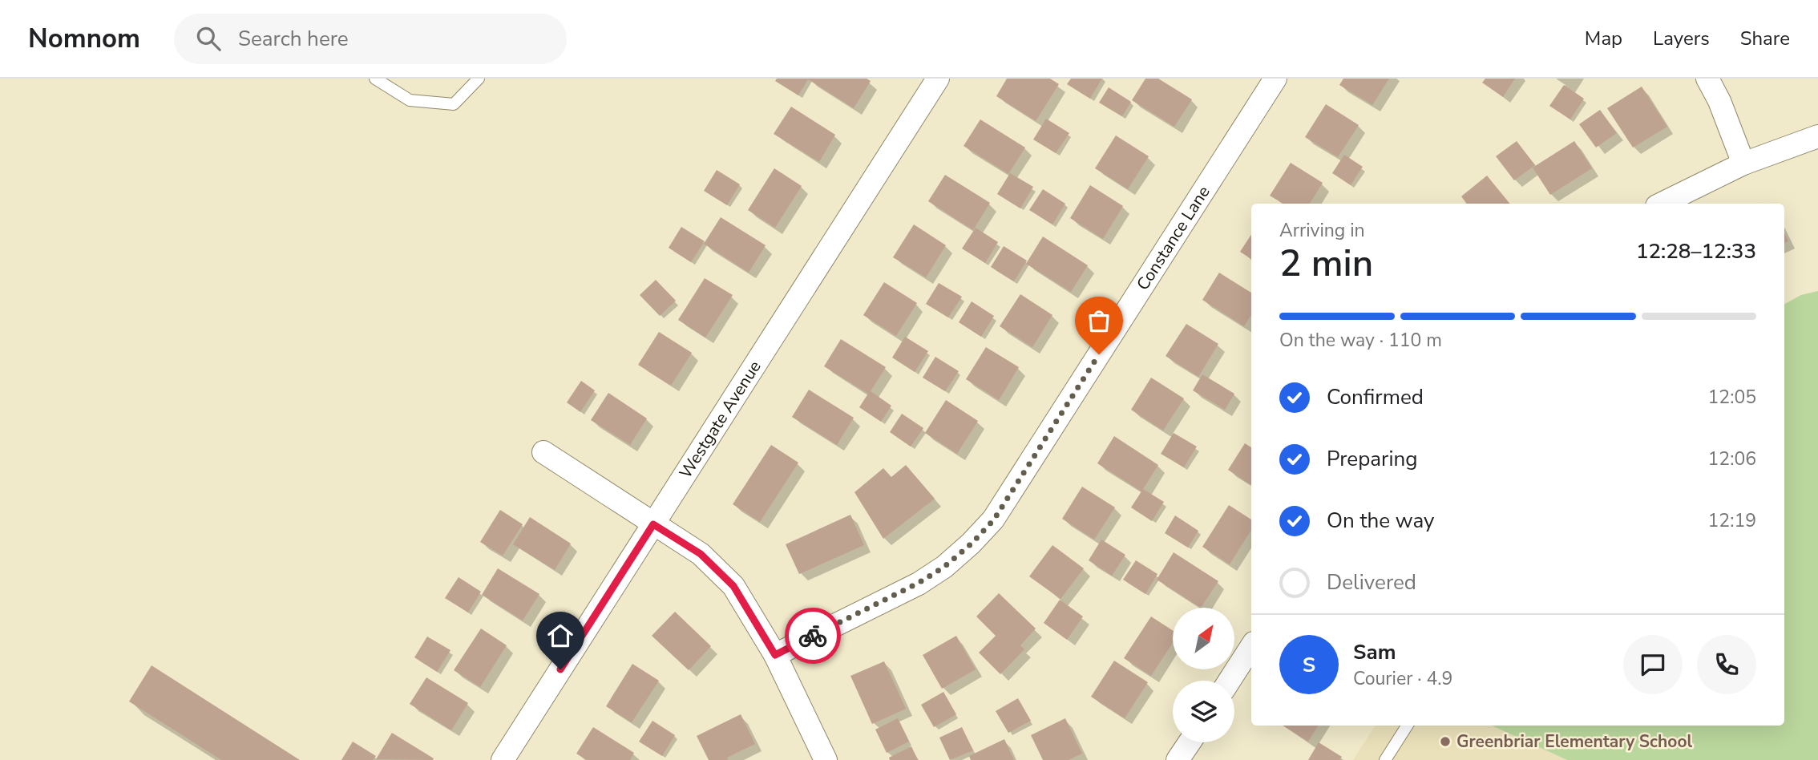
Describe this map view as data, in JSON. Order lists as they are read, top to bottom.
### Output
{
  "streets": {
    "street": ["Constance Lane", "Westgate Avenue"]
  },
  "places": ["Greenbriar Elementary School"],
  "north": "top right",
  "page": {
    "header": "Nomnom",
    "search": "Search here",
    "nav": ["Map", "Layers", "Share"],
    "heading": ["2 min", "Arriving in", "12:28–12:33"],
    "panel": ["Sam", "Courier · 4.9"],
    "bar": "On the way · 110 m",
    "list": [
      ["Confirmed", "12:05"],
      ["Preparing", "12:06"],
      ["On the way", "12:19"],
      "Delivered"
    ],
    "round": "S"
  }
}
